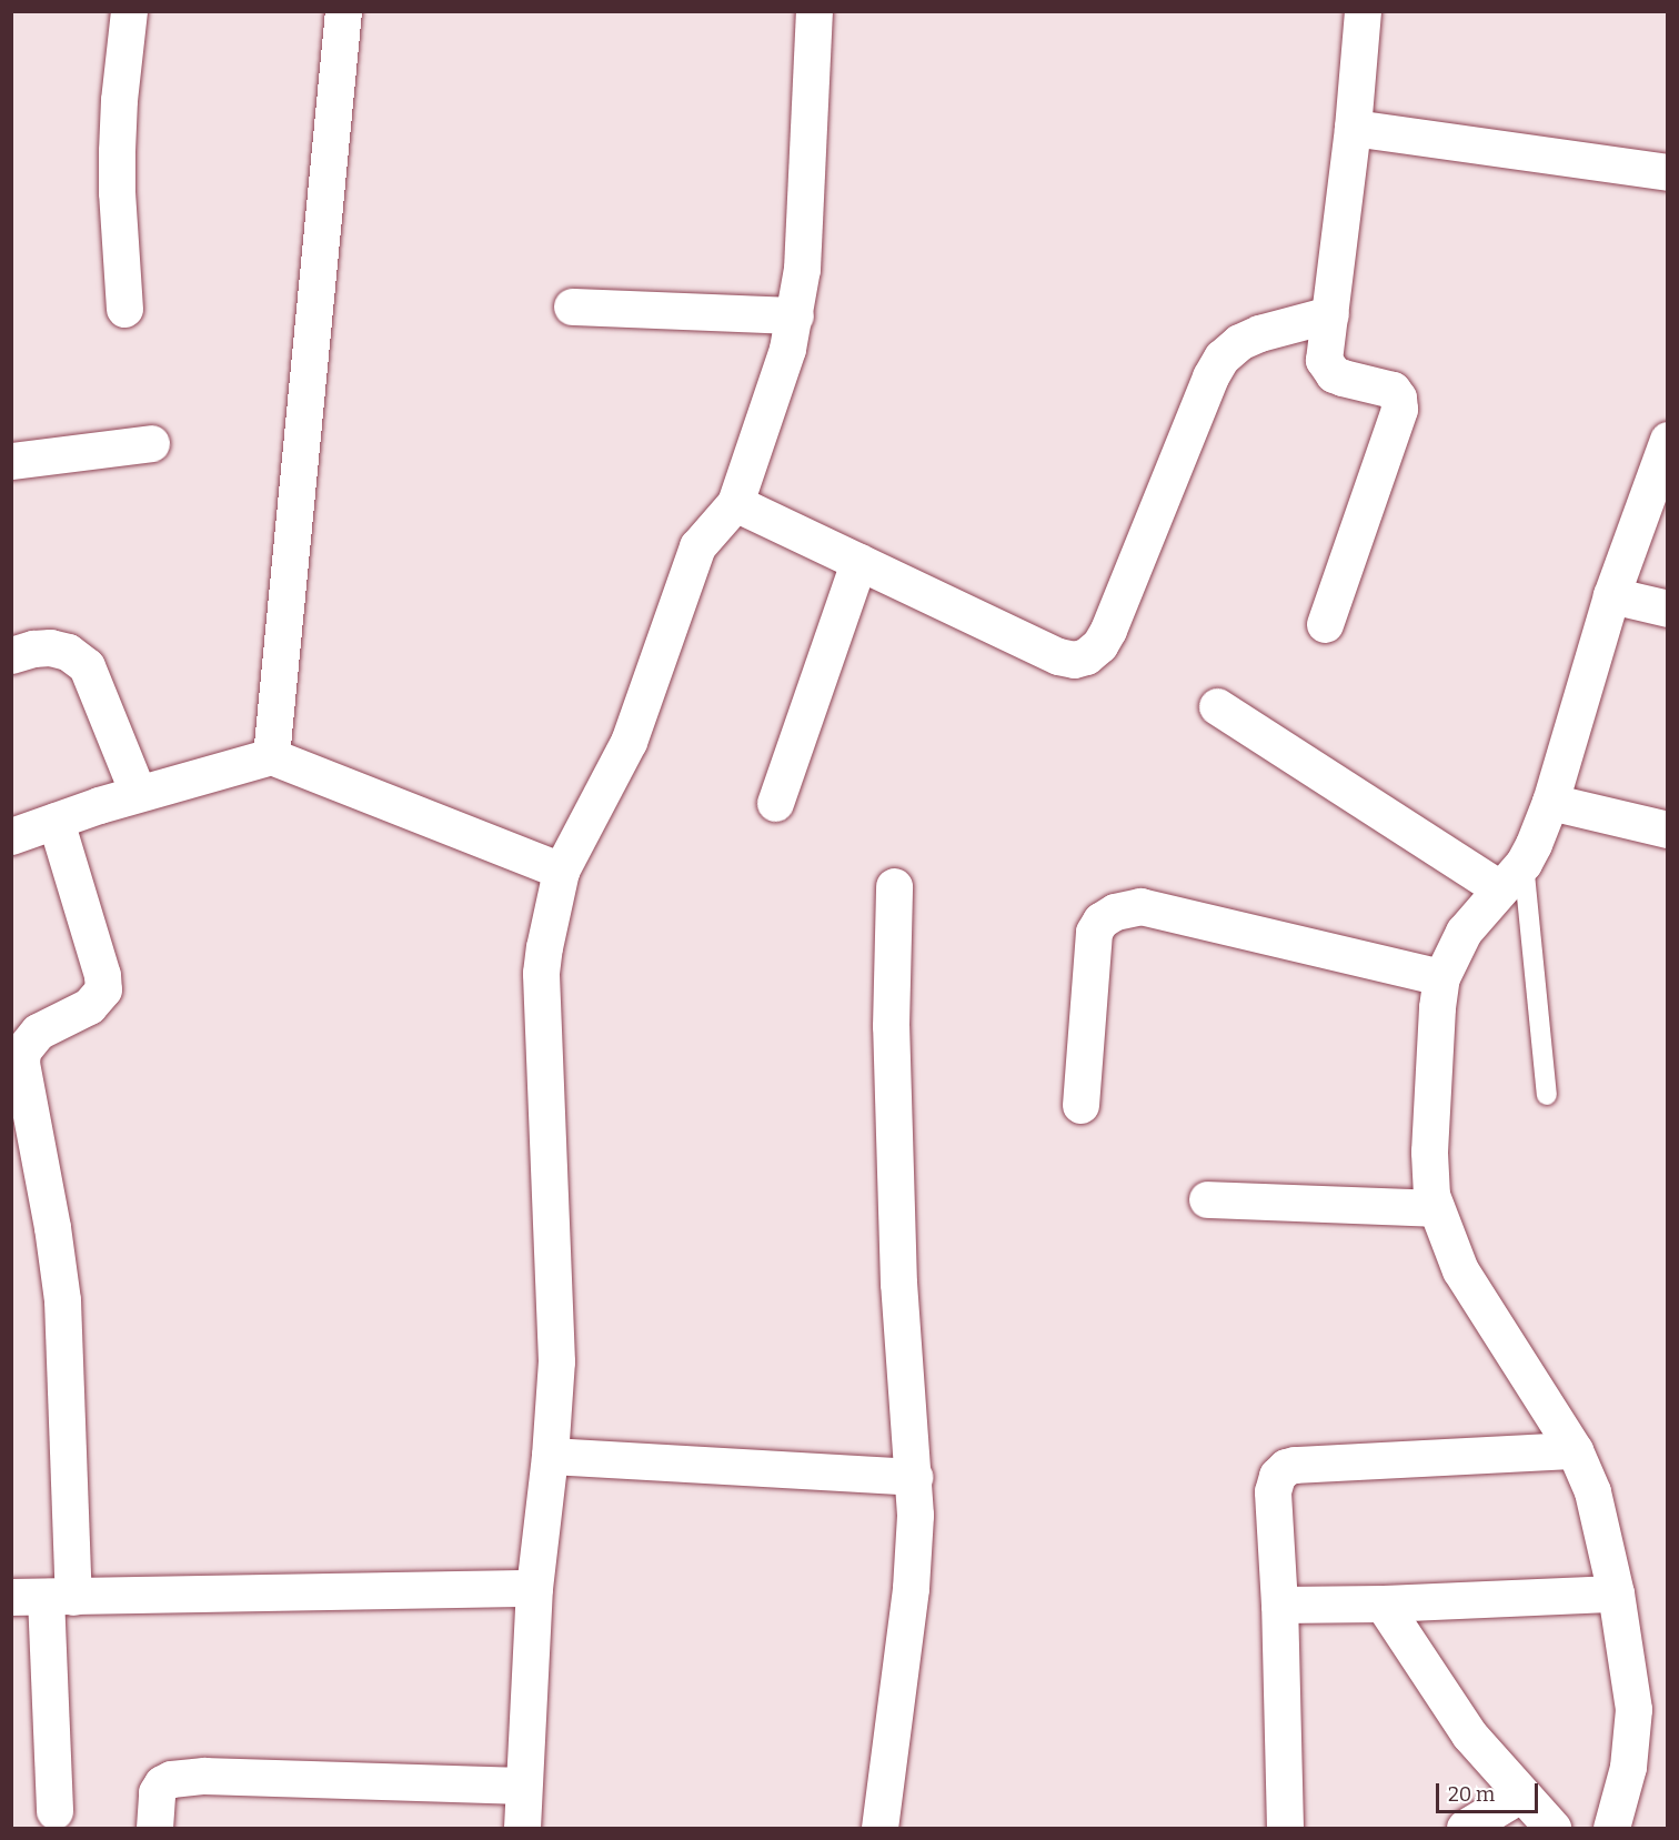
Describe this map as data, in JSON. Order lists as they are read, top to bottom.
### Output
{
  "scale_bar": "20 m"
}
